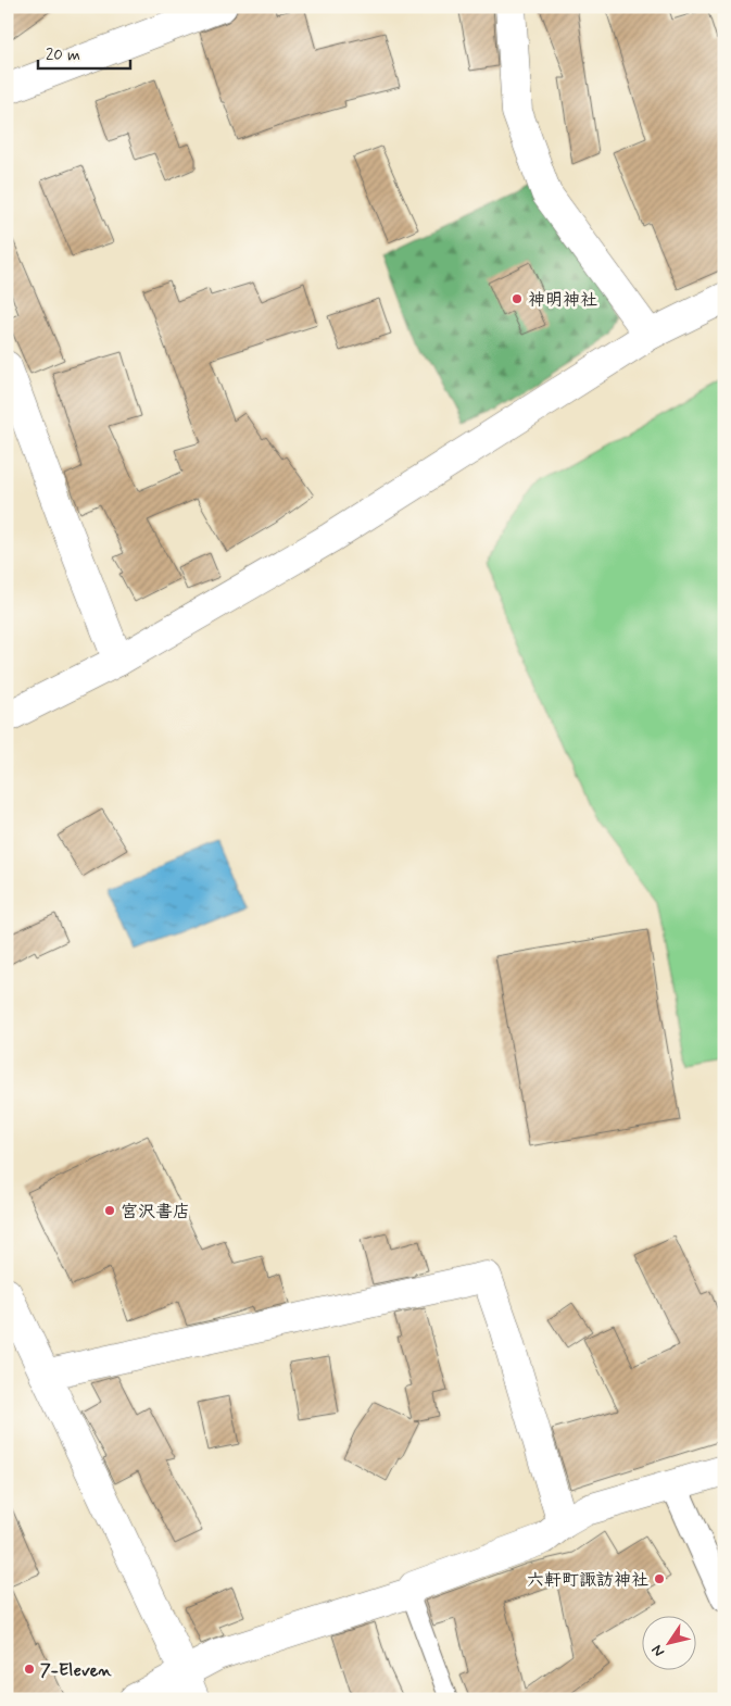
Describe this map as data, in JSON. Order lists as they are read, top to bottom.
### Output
{
  "places": [
    "神明神社",
    "宮沢書店",
    "六軒町諏訪神社",
    "7-Eleven"
  ],
  "scale_bar": "20 m",
  "north": "bottom left"
}
